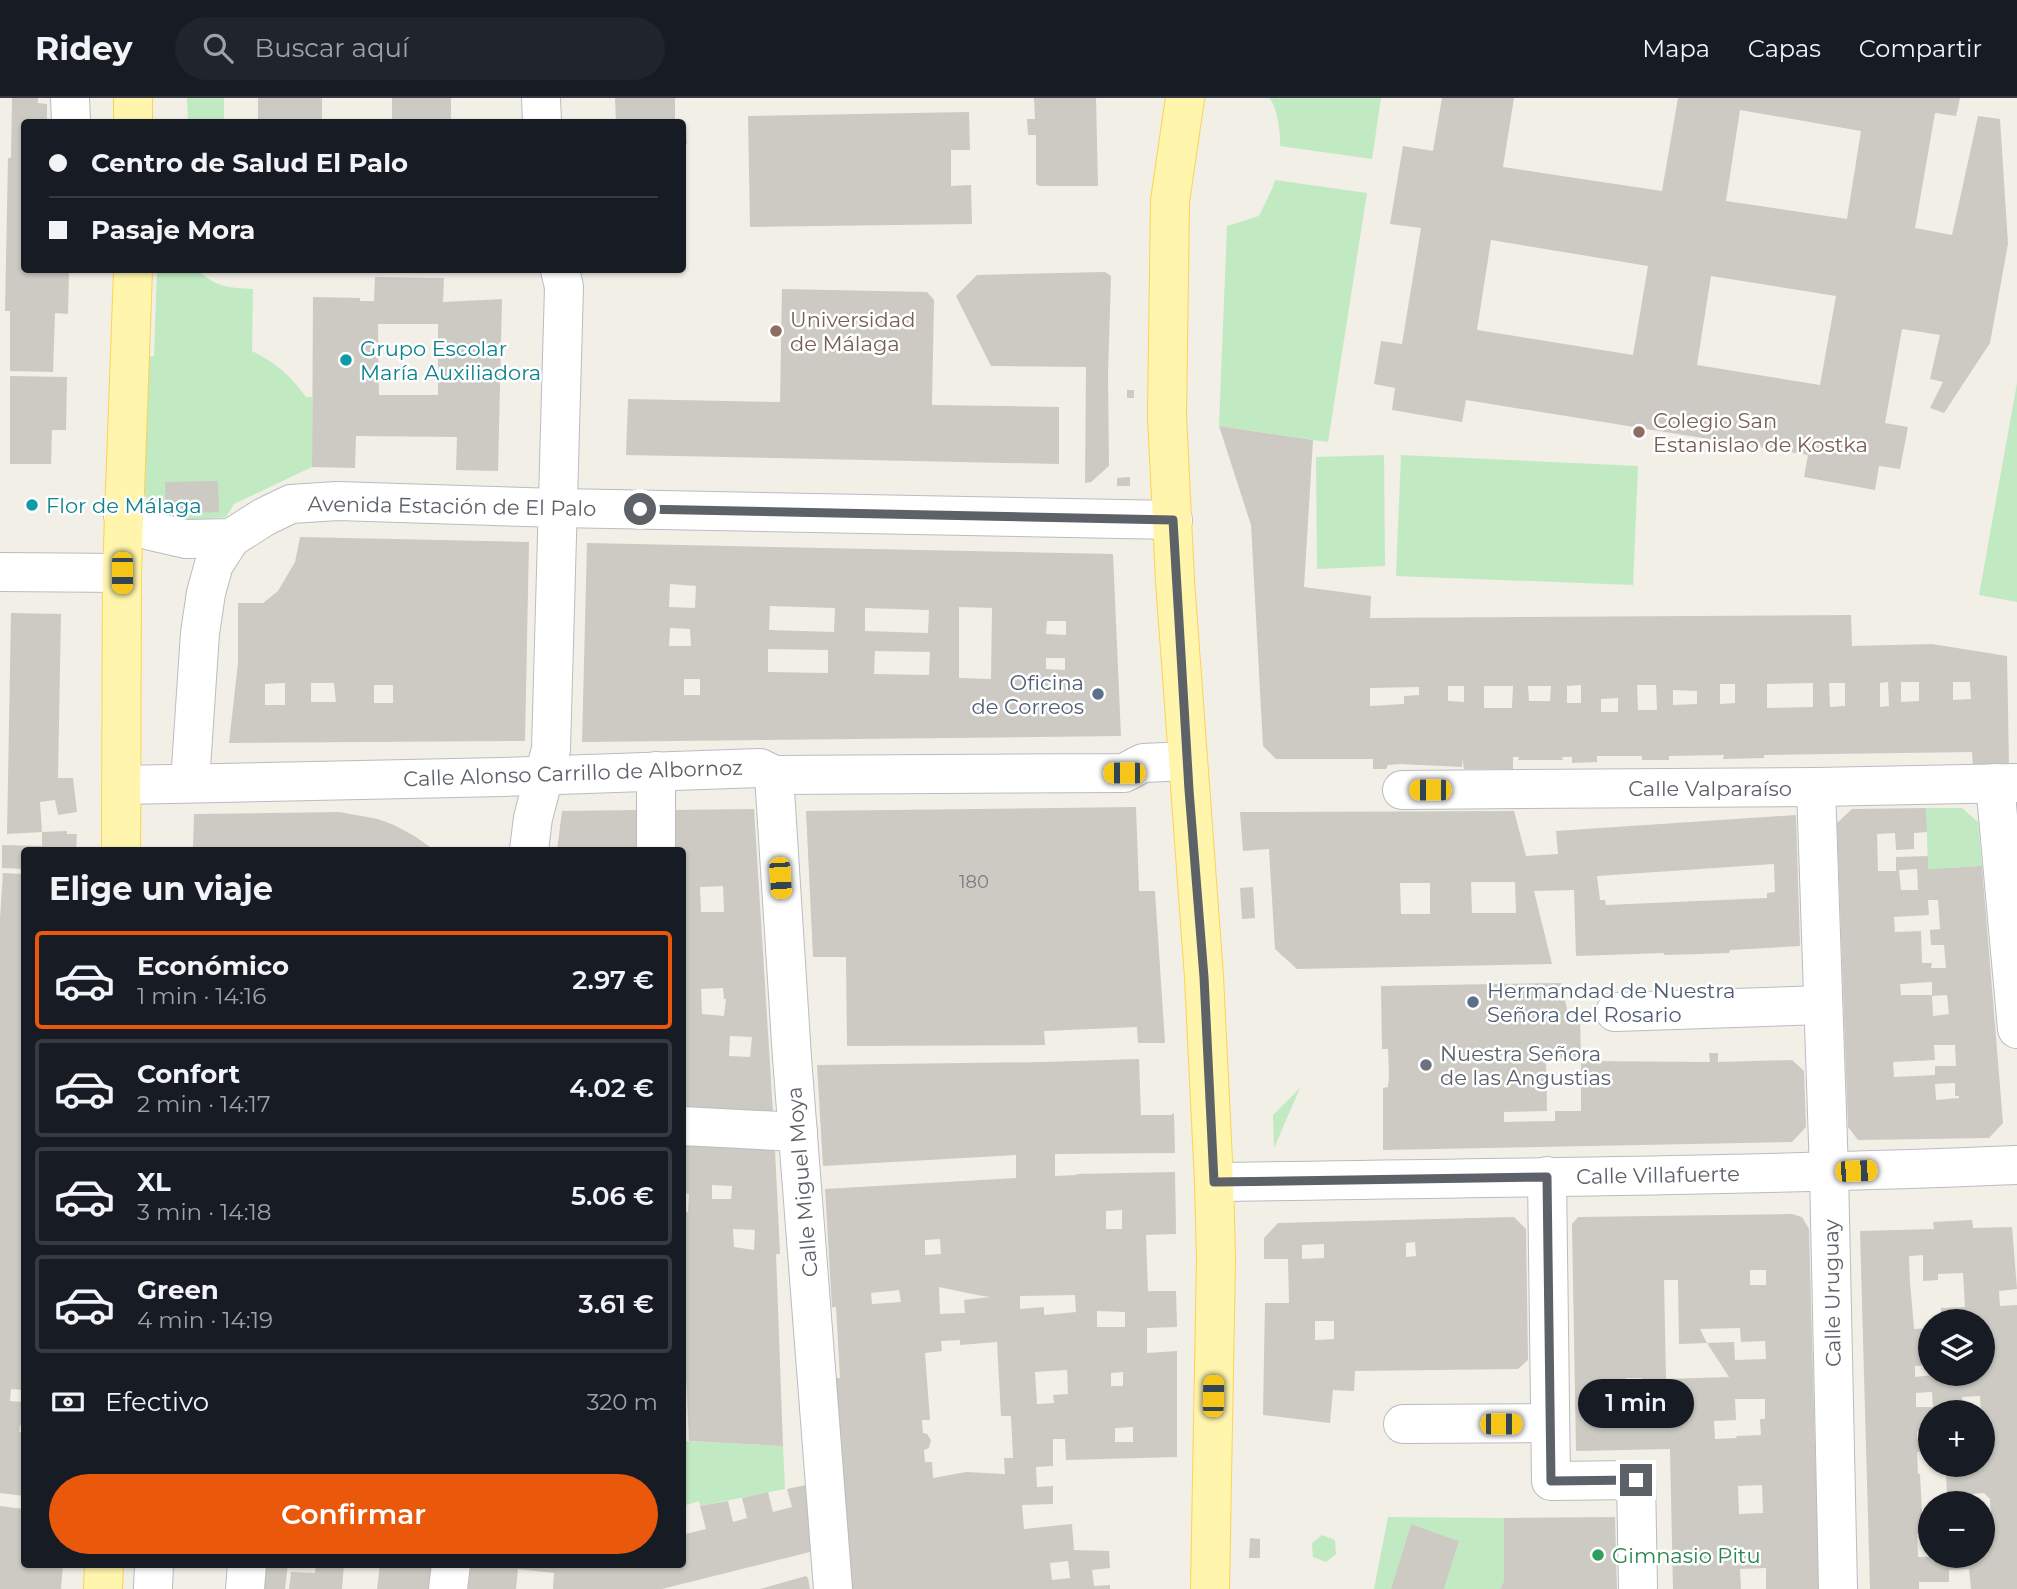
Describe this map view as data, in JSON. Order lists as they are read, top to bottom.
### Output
{
  "streets": {
    "street": [
      "Avenida Estación de El Palo",
      "Calle Alonso Carrillo de Albornoz",
      "Calle Valparaíso",
      "Calle Villafuerte",
      "Calle Miguel Moya",
      "Calle Uruguay"
    ]
  },
  "crossings": [
    ["Calle Alonso Carrillo de Albornoz", "Calle Miguel Moya"],
    ["Calle Valparaíso", "Calle Uruguay"],
    ["Calle Villafuerte", "Calle Uruguay"]
  ],
  "places": [
    "Universidad de Málaga",
    "Grupo Escolar María Auxiliadora",
    "Colegio San Estanislao de Kostka",
    "Flor de Málaga",
    "Oficina de Correos",
    "Hermandad de Nuestra Señora del Rosario",
    "Nuestra Señora de las Angustias",
    "Gimnasio Pitu"
  ],
  "house_numbers": ["180"],
  "page": {
    "header": "Ridey",
    "search": "Buscar aquí",
    "nav": ["Mapa", "Capas", "Compartir"],
    "banner": ["Centro de Salud El Palo", "Pasaje Mora"],
    "heading": "Elige un viaje",
    "list": [
      {
        "name": "Económico",
        "note": "1 min · 14:16",
        "value": "2.97 €"
      },
      {
        "name": "Confort",
        "note": "2 min · 14:17",
        "value": "4.02 €"
      },
      {
        "name": "XL",
        "note": "3 min · 14:18",
        "value": "5.06 €"
      },
      {
        "name": "Green",
        "note": "4 min · 14:19",
        "value": "3.61 €"
      }
    ],
    "map_buttons": ["+", "−"],
    "pay": ["Efectivo", "320 m"],
    "bubble": "1 min",
    "buttons": "Confirmar"
  }
}
